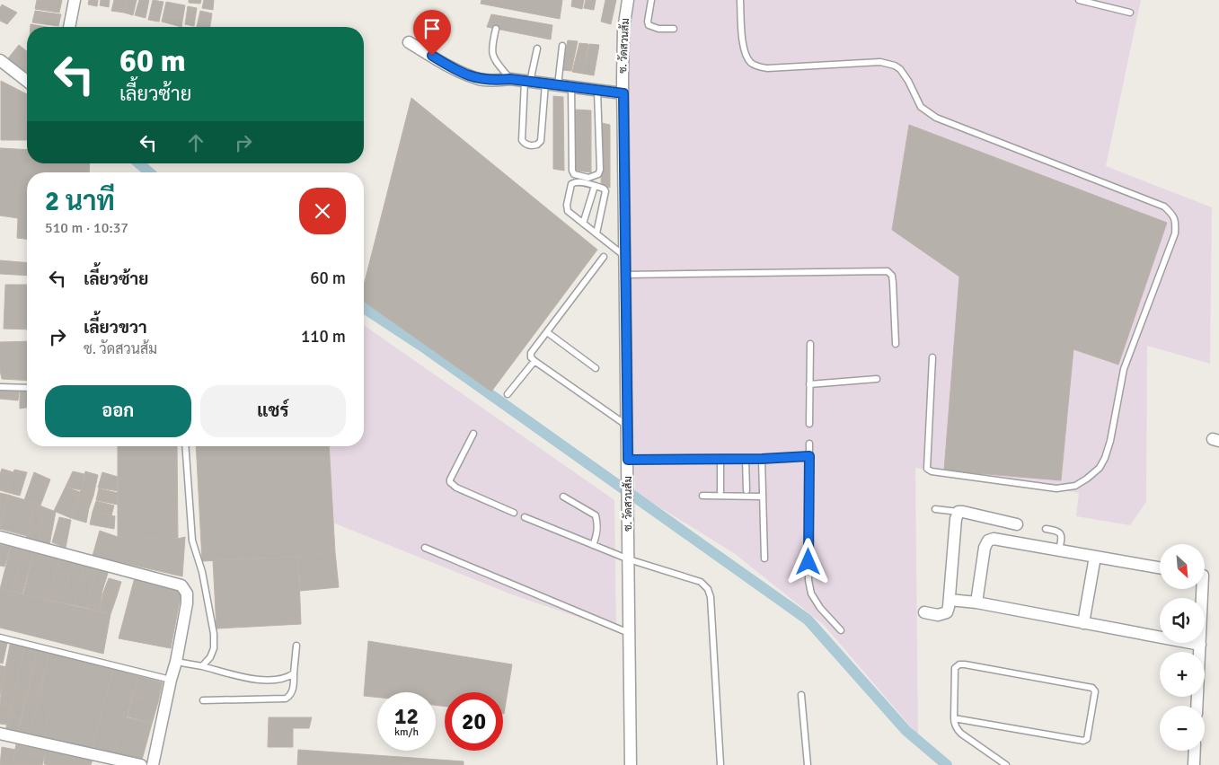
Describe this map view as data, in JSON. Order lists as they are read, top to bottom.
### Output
{
  "streets": {
    "street": ["ซ. วัดสวนส้ม"]
  },
  "north": "bottom right",
  "page": {
    "turn": ["60 m", "เลี้ยวซ้าย"],
    "heading": ["2 นาที", "510 m · 10:37"],
    "list": [
      {
        "name": "เลี้ยวซ้าย",
        "value": "60 m"
      },
      {
        "name": "เลี้ยวขวา",
        "note": "ซ. วัดสวนส้ม",
        "value": "110 m"
      }
    ],
    "buttons": ["ออก", "แชร์"],
    "map_buttons": ["+", "−"],
    "speed": "12 km/h",
    "limit": "20"
  }
}
